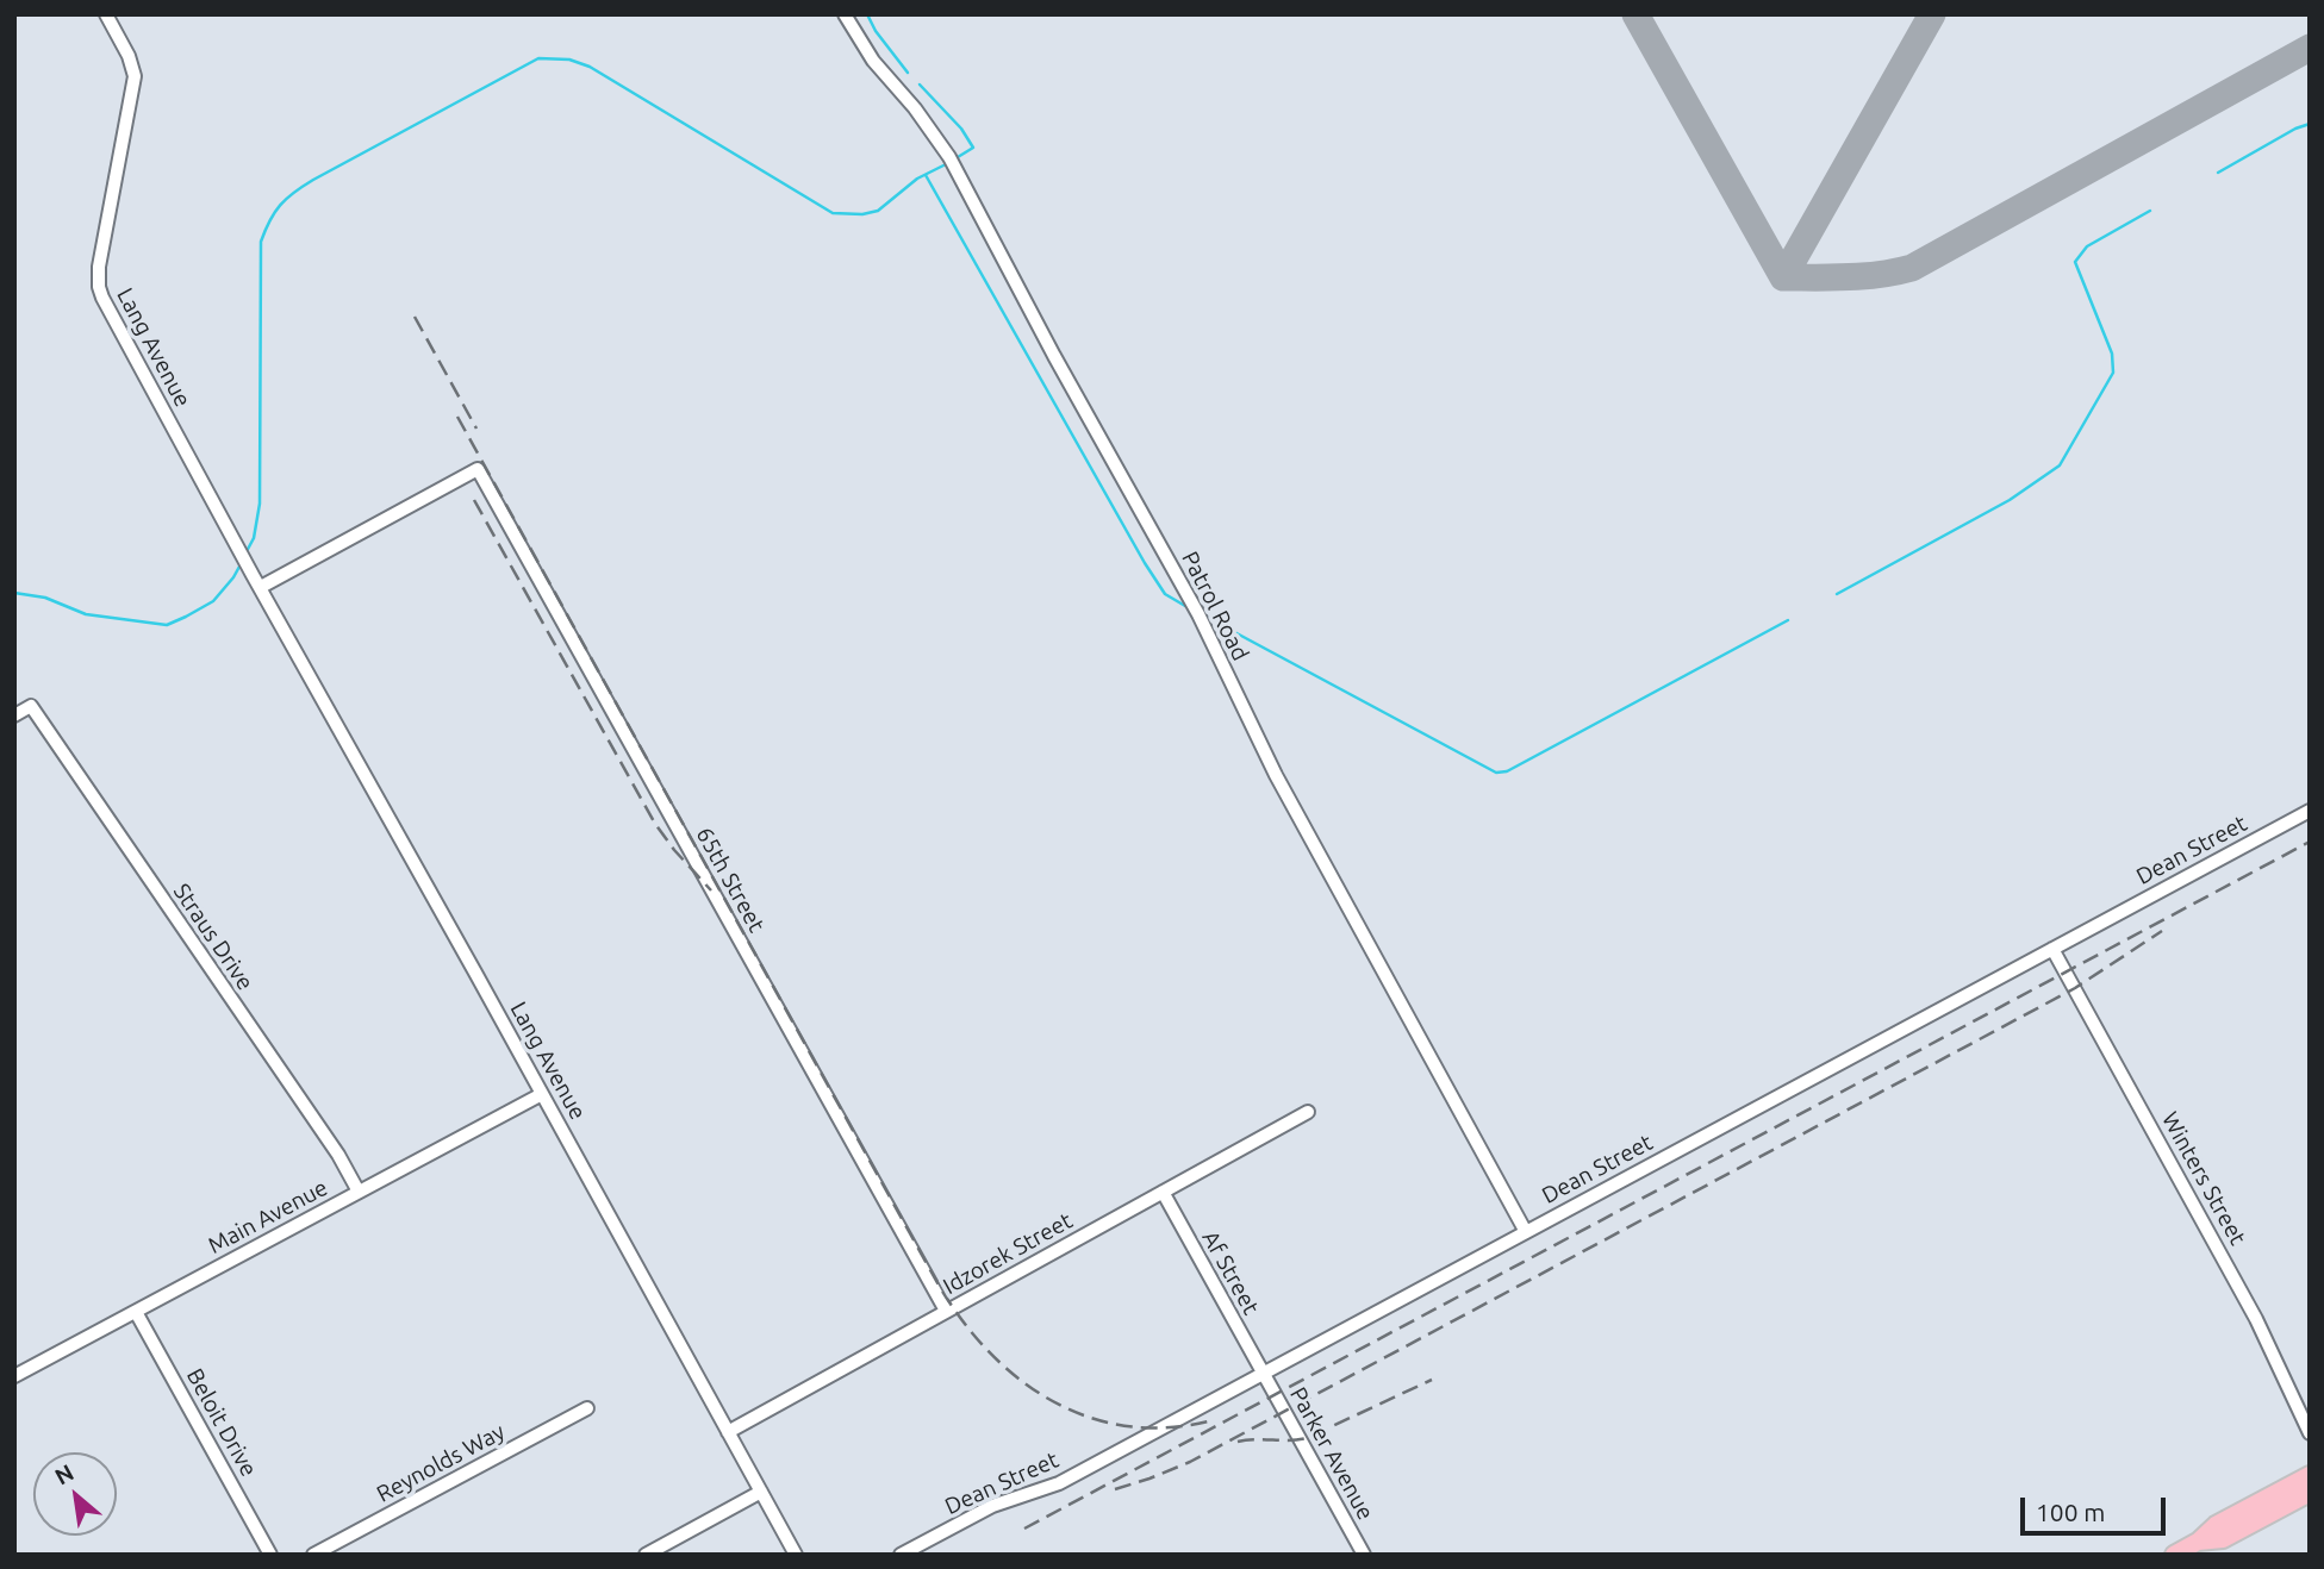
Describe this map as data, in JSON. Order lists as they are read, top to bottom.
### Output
{
  "streets": {
    "street": [
      "Lang Avenue",
      "Patrol Road",
      "Dean Street",
      "65th Street",
      "Straus Drive",
      "Winters Street",
      "Main Avenue",
      "Idzorek Street",
      "Af Street",
      "Beloit Drive",
      "Parker Avenue",
      "Reynolds Way"
    ]
  },
  "crossings": [
    ["Lang Avenue", "65th Street"],
    ["Lang Avenue", "Main Avenue"],
    ["Lang Avenue", "Idzorek Street"],
    ["Patrol Road", "Dean Street"],
    ["Dean Street", "Winters Street"],
    ["Dean Street", "Af Street"],
    ["Dean Street", "Parker Avenue"],
    ["65th Street", "Idzorek Street"],
    ["Straus Drive", "Main Avenue"],
    ["Main Avenue", "Beloit Drive"],
    ["Idzorek Street", "Af Street"],
    ["Af Street", "Parker Avenue"]
  ],
  "scale_bar": "100 m",
  "north": "top left"
}
